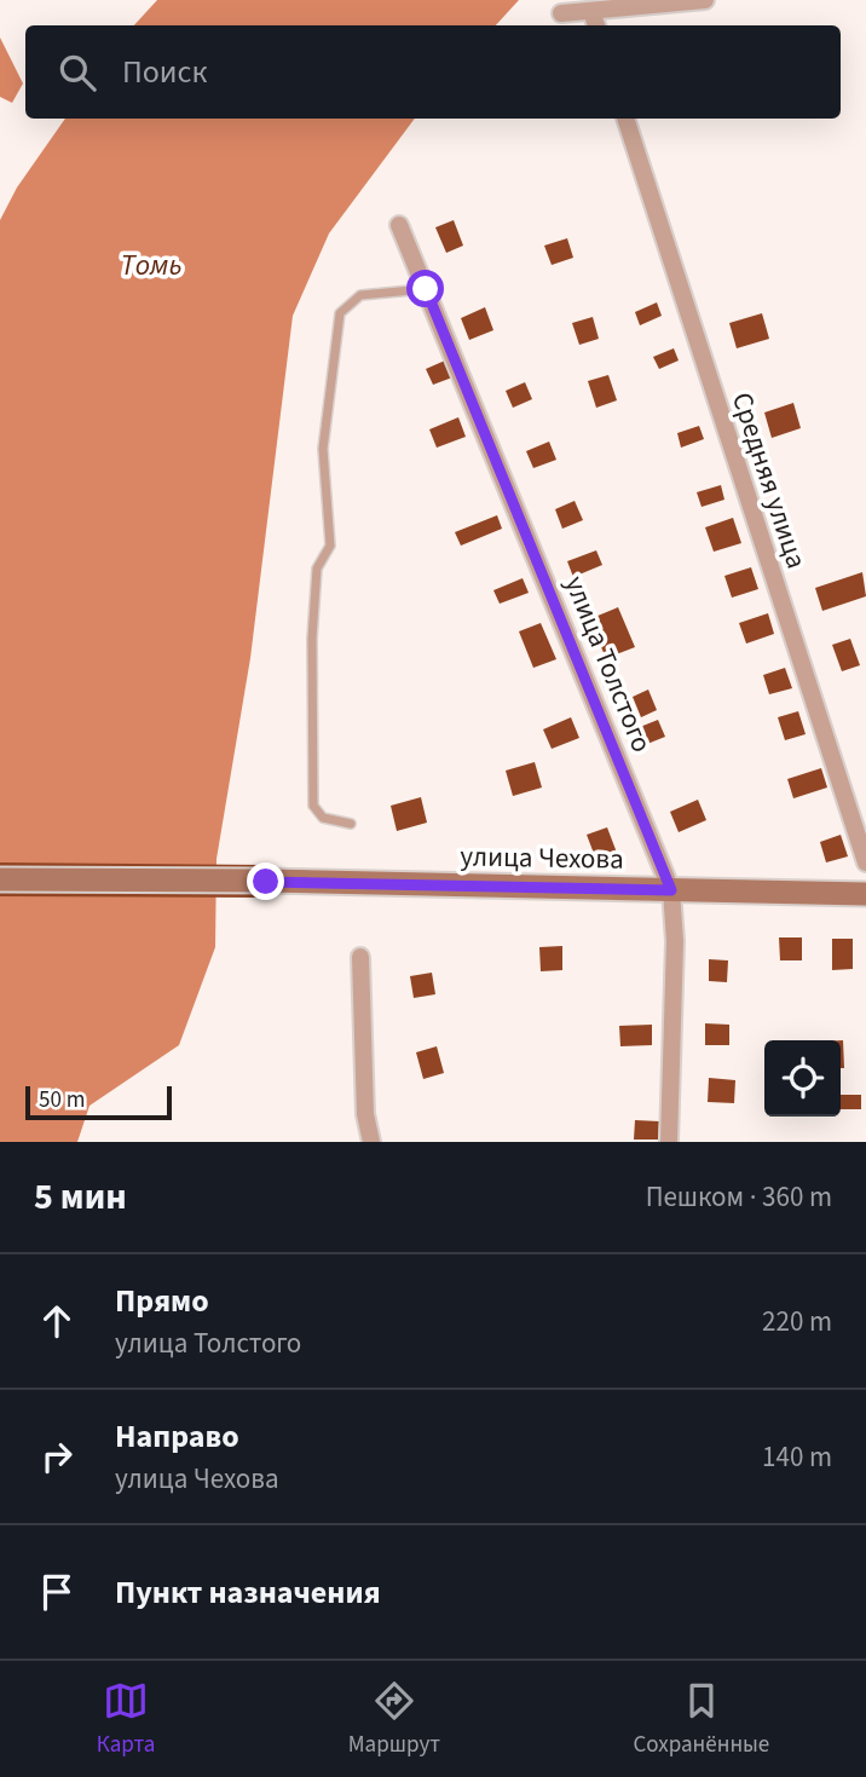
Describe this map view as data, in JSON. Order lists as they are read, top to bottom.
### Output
{
  "streets": {
    "main road": ["улица Чехова"],
    "street": ["Средняя улица", "улица Толстого"]
  },
  "crossings": [
    ["улица Толстого", "улица Чехова"]
  ],
  "water": ["Томь"],
  "scale_bar": "50 m",
  "page": {
    "search": "Поиск",
    "scale": "50 m",
    "heading": ["5 мин", "Пешком · 360 m"],
    "list": [
      ["Прямо", "улица Толстого", "220 m"],
      ["Направо", "улица Чехова", "140 m"],
      "Пункт назначения"
    ],
    "nav": ["Карта", "Маршрут", "Сохранённые"]
  }
}
